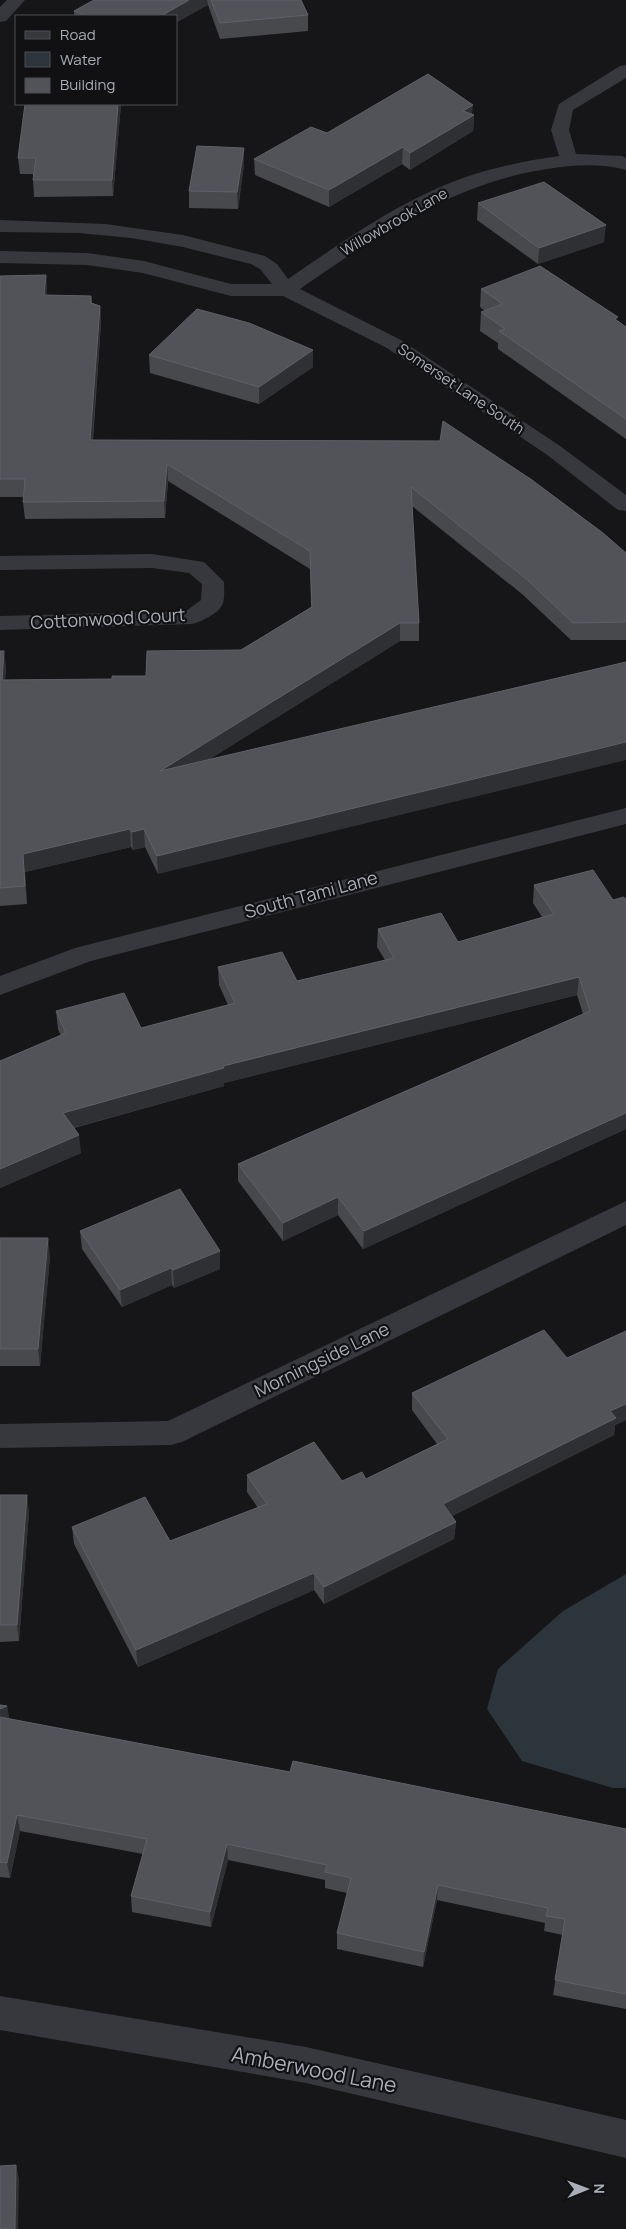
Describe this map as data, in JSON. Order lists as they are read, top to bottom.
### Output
{
  "streets": {
    "street": [
      "Willowbrook Lane",
      "Somerset Lane South",
      "Cottonwood Court",
      "South Tami Lane",
      "Morningside Lane",
      "Amberwood Lane"
    ]
  },
  "crossings": [
    ["Willowbrook Lane", "Somerset Lane South"]
  ],
  "legend": ["Road", "Water", "Building"],
  "north": "right"
}
